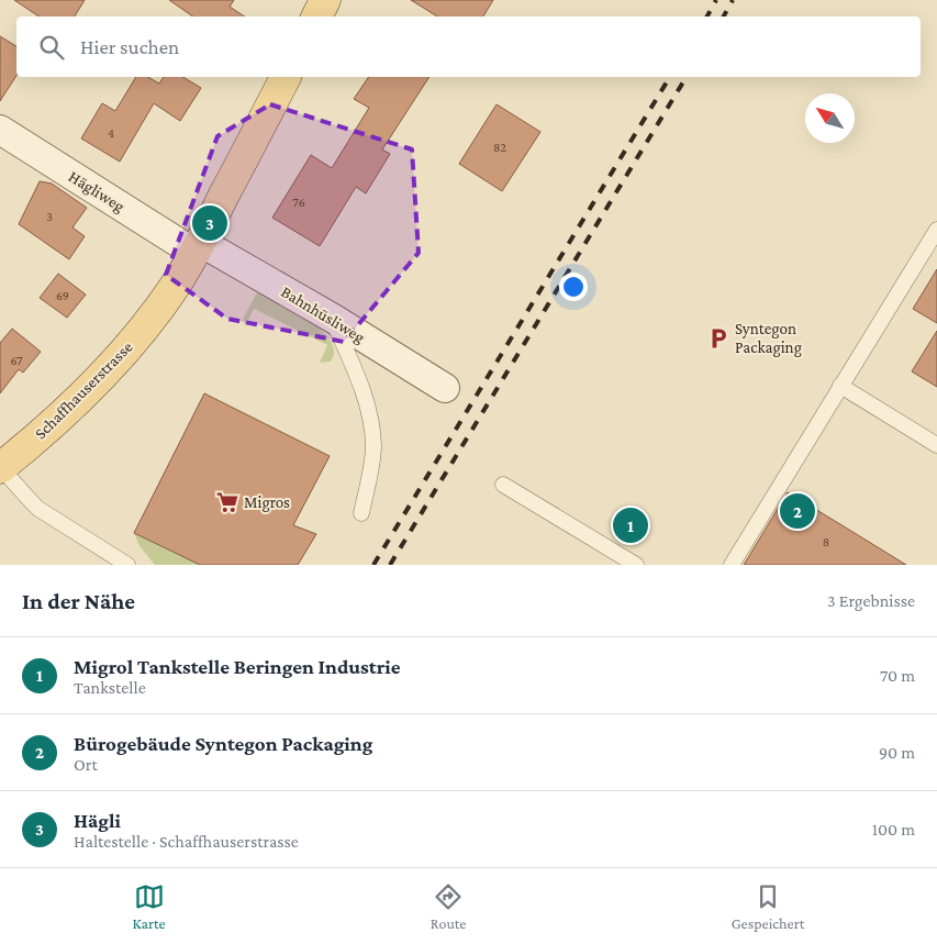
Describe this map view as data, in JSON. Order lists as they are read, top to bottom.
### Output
{
  "streets": {
    "main road": ["Schaffhauserstrasse"],
    "street": ["Hägliweg", "Bahnhüsliweg"]
  },
  "crossings": [
    ["Hägliweg", "Bahnhüsliweg"],
    ["Hägliweg", "Schaffhauserstrasse"],
    ["Bahnhüsliweg", "Schaffhauserstrasse"]
  ],
  "places": {
    "parking": ["Syntegon Packaging"],
    "supermarket": ["Migros"]
  },
  "house_numbers": [
    "4",
    "82",
    "76",
    "3",
    "69",
    "67",
    "8"
  ],
  "north": "top left",
  "page": {
    "search": "Hier suchen",
    "pins": ["3", "2", "1"],
    "heading": ["In der Nähe", "3 Ergebnisse"],
    "list": [
      {
        "mark": "1",
        "name": "Migrol Tankstelle Beringen Industrie",
        "note": "Tankstelle",
        "value": "70 m"
      },
      {
        "mark": "2",
        "name": "Bürogebäude Syntegon Packaging",
        "note": "Ort",
        "value": "90 m"
      },
      {
        "mark": "3",
        "name": "Hägli",
        "note": "Haltestelle · Schaffhauserstrasse",
        "value": "100 m"
      }
    ],
    "nav": ["Karte", "Route", "Gespeichert"]
  }
}
